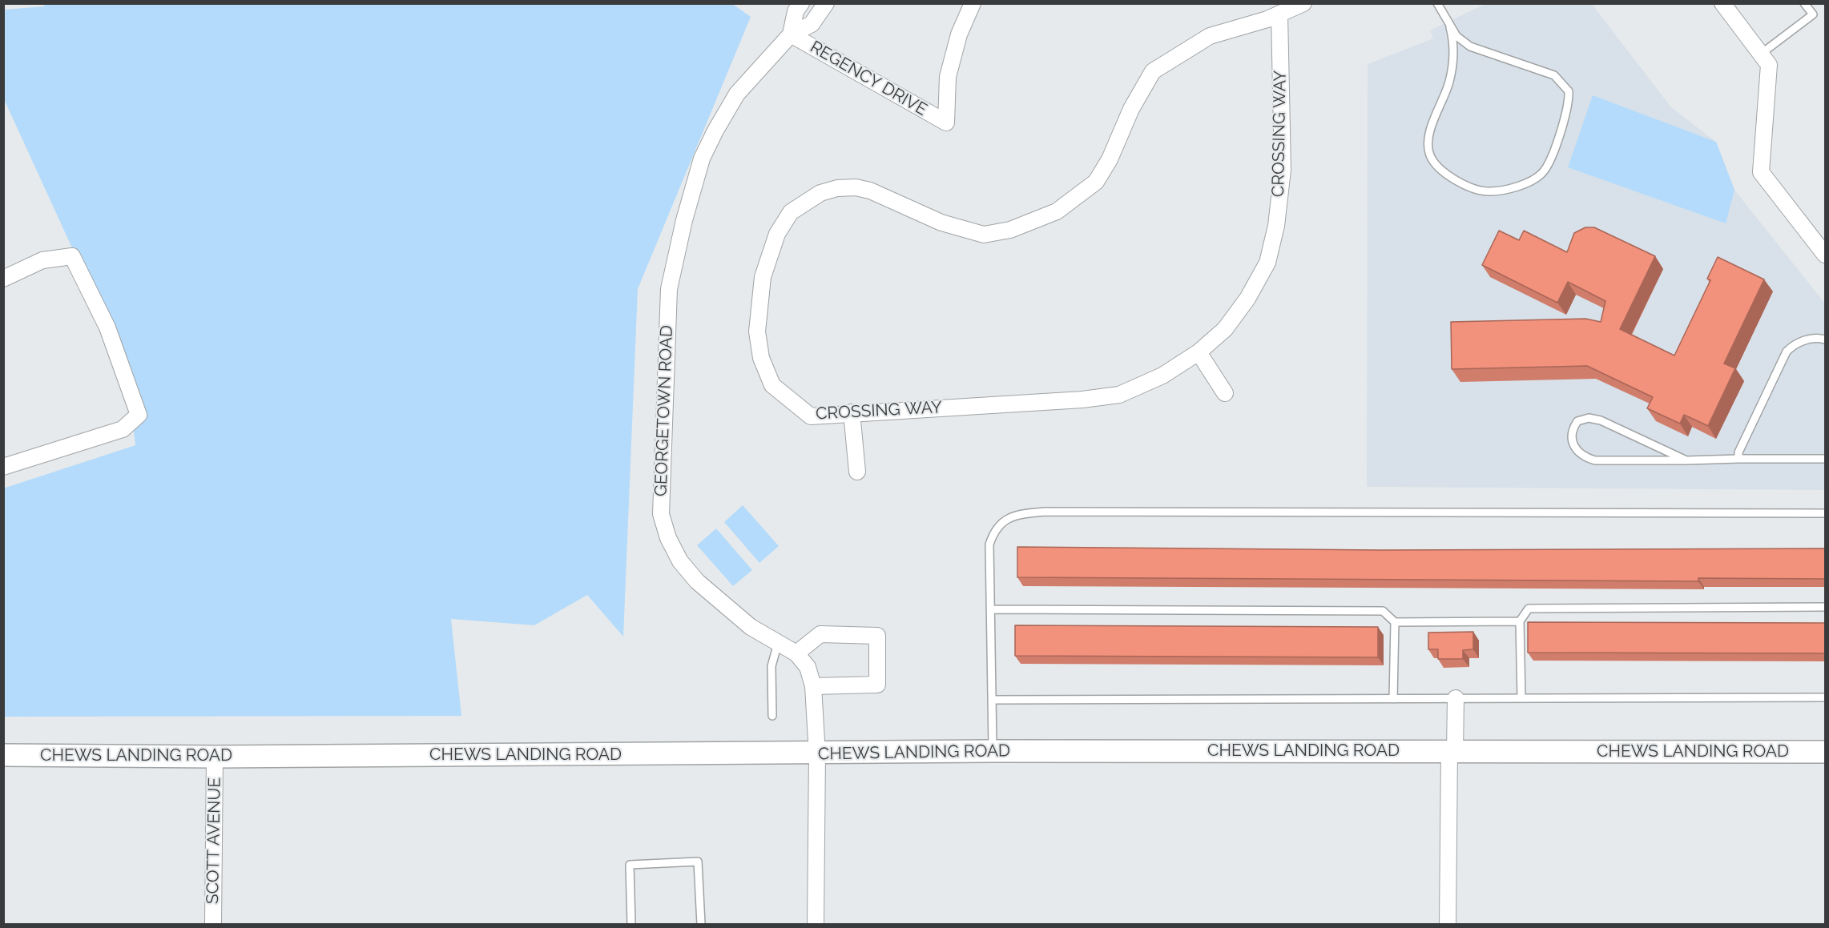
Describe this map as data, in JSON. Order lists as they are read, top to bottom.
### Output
{
  "streets": {
    "street": [
      "REGENCY DRIVE",
      "CROSSING WAY",
      "GEORGETOWN ROAD",
      "CHEWS LANDING ROAD",
      "SCOTT AVENUE"
    ]
  },
  "crossings": [
    ["REGENCY DRIVE", "GEORGETOWN ROAD"],
    ["GEORGETOWN ROAD", "CHEWS LANDING ROAD"],
    ["CHEWS LANDING ROAD", "SCOTT AVENUE"]
  ]
}
